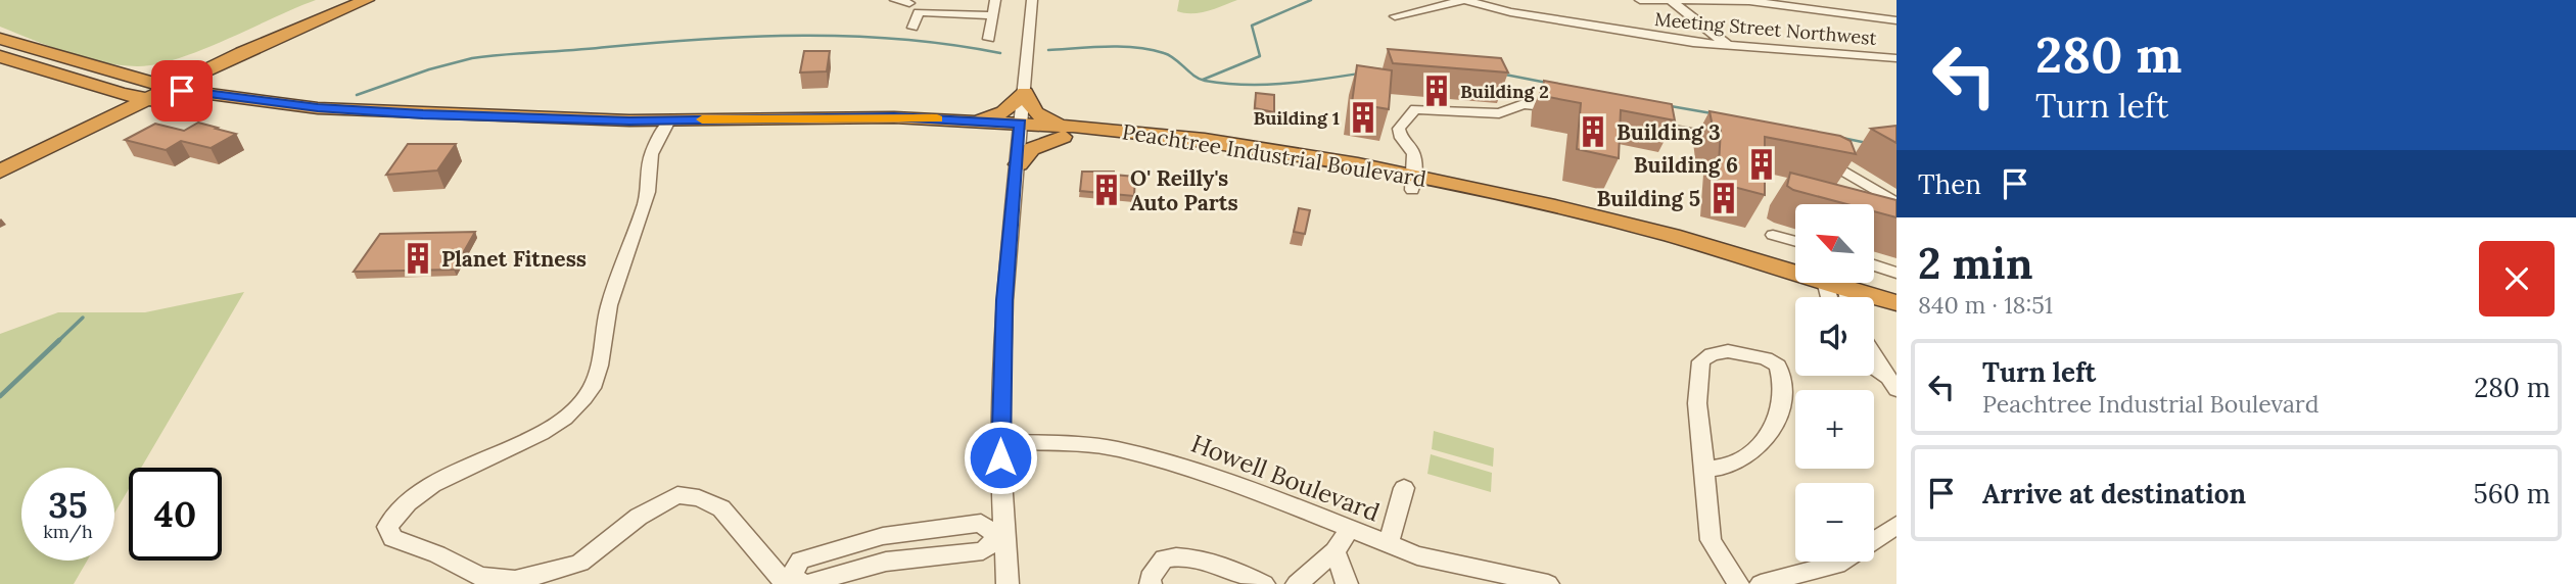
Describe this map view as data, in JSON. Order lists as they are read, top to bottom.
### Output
{
  "streets": {
    "highway": ["Peachtree Industrial Boulevard"],
    "street": ["Meeting Street Northwest", "Howell Boulevard"]
  },
  "places": {
    "building": [
      "Building 2",
      "Building 1",
      "Building 3",
      "Building 6",
      "O' Reilly's Auto Parts",
      "Building 5",
      "Planet Fitness"
    ]
  },
  "north": "top left",
  "page": {
    "turn": ["280 m", "Turn left"],
    "then": "Then",
    "map_buttons": ["+", "−"],
    "heading": ["2 min", "840 m · 18:51"],
    "list": [
      {
        "name": "Turn left",
        "note": "Peachtree Industrial Boulevard",
        "value": "280 m"
      },
      {
        "name": "Arrive at destination",
        "value": "560 m"
      }
    ],
    "speed": "35 km/h",
    "limit": "40"
  }
}
